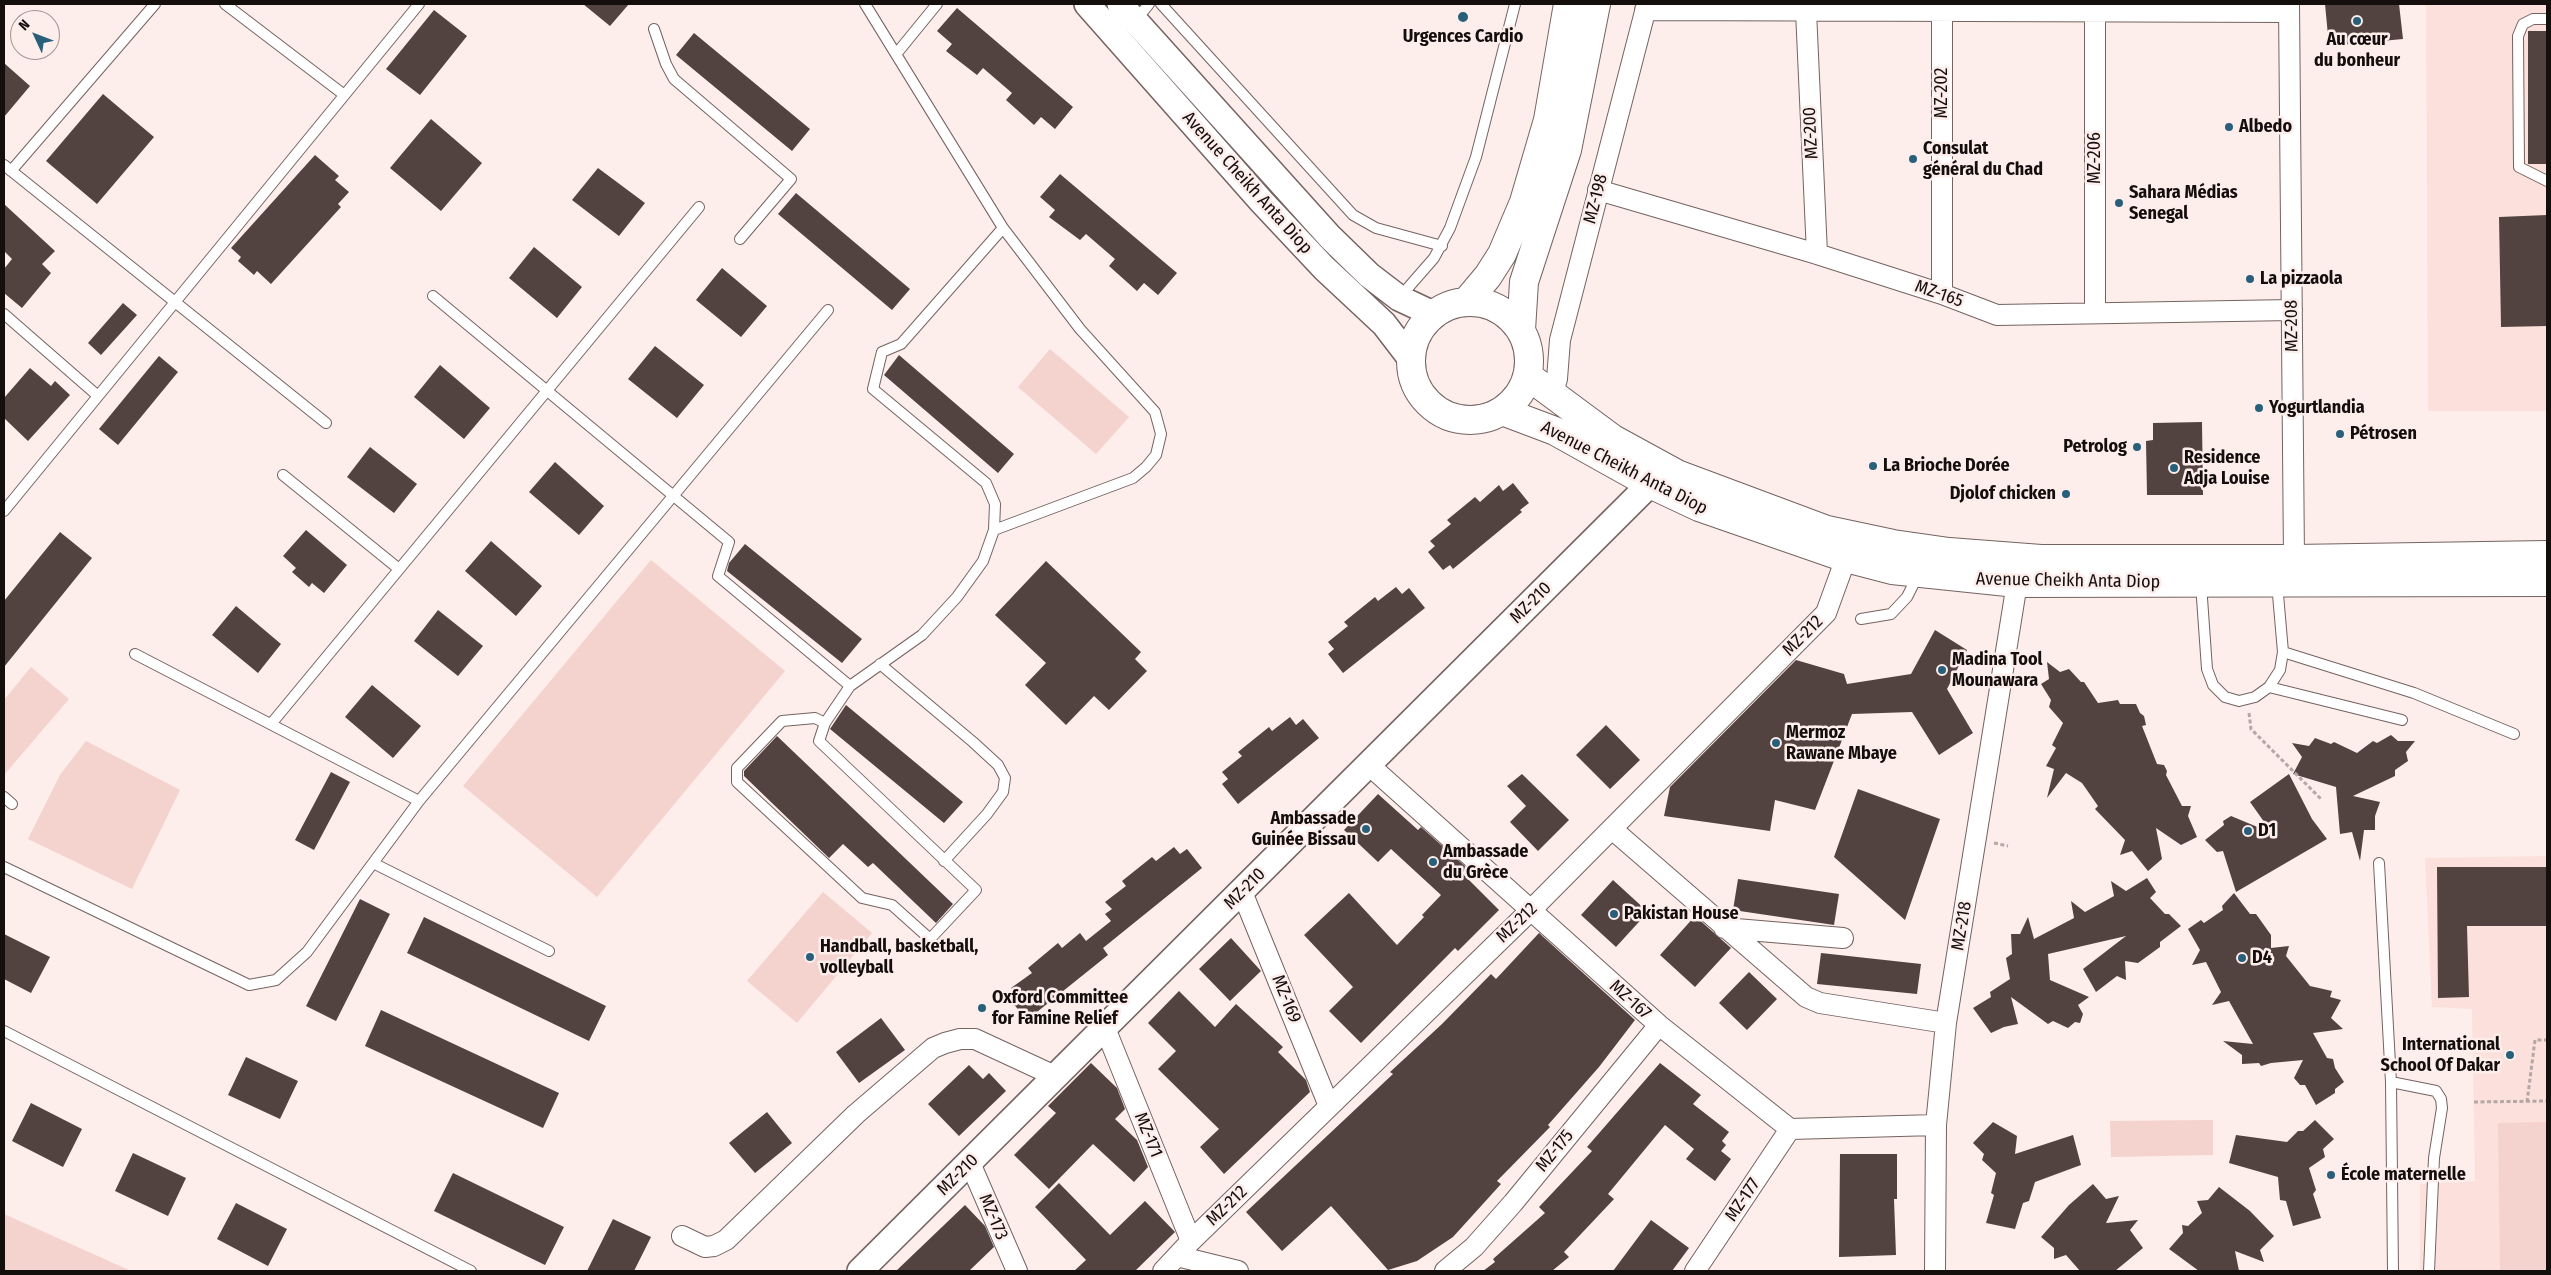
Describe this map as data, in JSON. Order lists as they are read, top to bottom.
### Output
{
  "streets": {
    "main road": ["Avenue Cheikh Anta Diop"],
    "street": [
      "MZ-202",
      "MZ-200",
      "MZ-206",
      "MZ-198",
      "MZ-165",
      "MZ-208",
      "MZ-210",
      "MZ-212",
      "MZ-218",
      "MZ-169",
      "MZ-167",
      "MZ-171",
      "MZ-175",
      "MZ-177",
      "MZ-173"
    ]
  },
  "crossings": [
    ["MZ-202", "MZ-165"],
    ["MZ-200", "MZ-165"],
    ["MZ-206", "MZ-165"],
    ["Avenue Cheikh Anta Diop", "MZ-198"],
    ["Avenue Cheikh Anta Diop", "MZ-208"],
    ["Avenue Cheikh Anta Diop", "MZ-210"],
    ["Avenue Cheikh Anta Diop", "MZ-212"],
    ["Avenue Cheikh Anta Diop", "MZ-218"],
    ["MZ-198", "MZ-165"],
    ["MZ-165", "MZ-208"],
    ["MZ-210", "MZ-169"],
    ["MZ-210", "MZ-167"],
    ["MZ-210", "MZ-171"],
    ["MZ-210", "MZ-173"],
    ["MZ-212", "MZ-169"],
    ["MZ-212", "MZ-167"],
    ["MZ-212", "MZ-171"],
    ["MZ-167", "MZ-175"],
    ["MZ-167", "MZ-177"]
  ],
  "places": [
    "Urgences Cardio",
    "Au cœur du bonheur",
    "Albedo",
    "Consulat général du Chad",
    "Sahara Médias Senegal",
    "La pizzaola",
    "Yogurtlandia",
    "Pétrosen",
    "Petrolog",
    "La Brioche Dorée",
    "Residence Adja Louise",
    "Djolof chicken",
    "Madina Tool Mounawara",
    "Mermoz Rawane Mbaye",
    "Ambassade Guinée Bissau",
    "D1",
    "Ambassade du Grèce",
    "Pakistan House",
    "Handball, basketball, volleyball",
    "D4",
    "Oxford Committee for Famine Relief",
    "International School Of Dakar",
    "École maternelle"
  ],
  "north": "top left"
}
